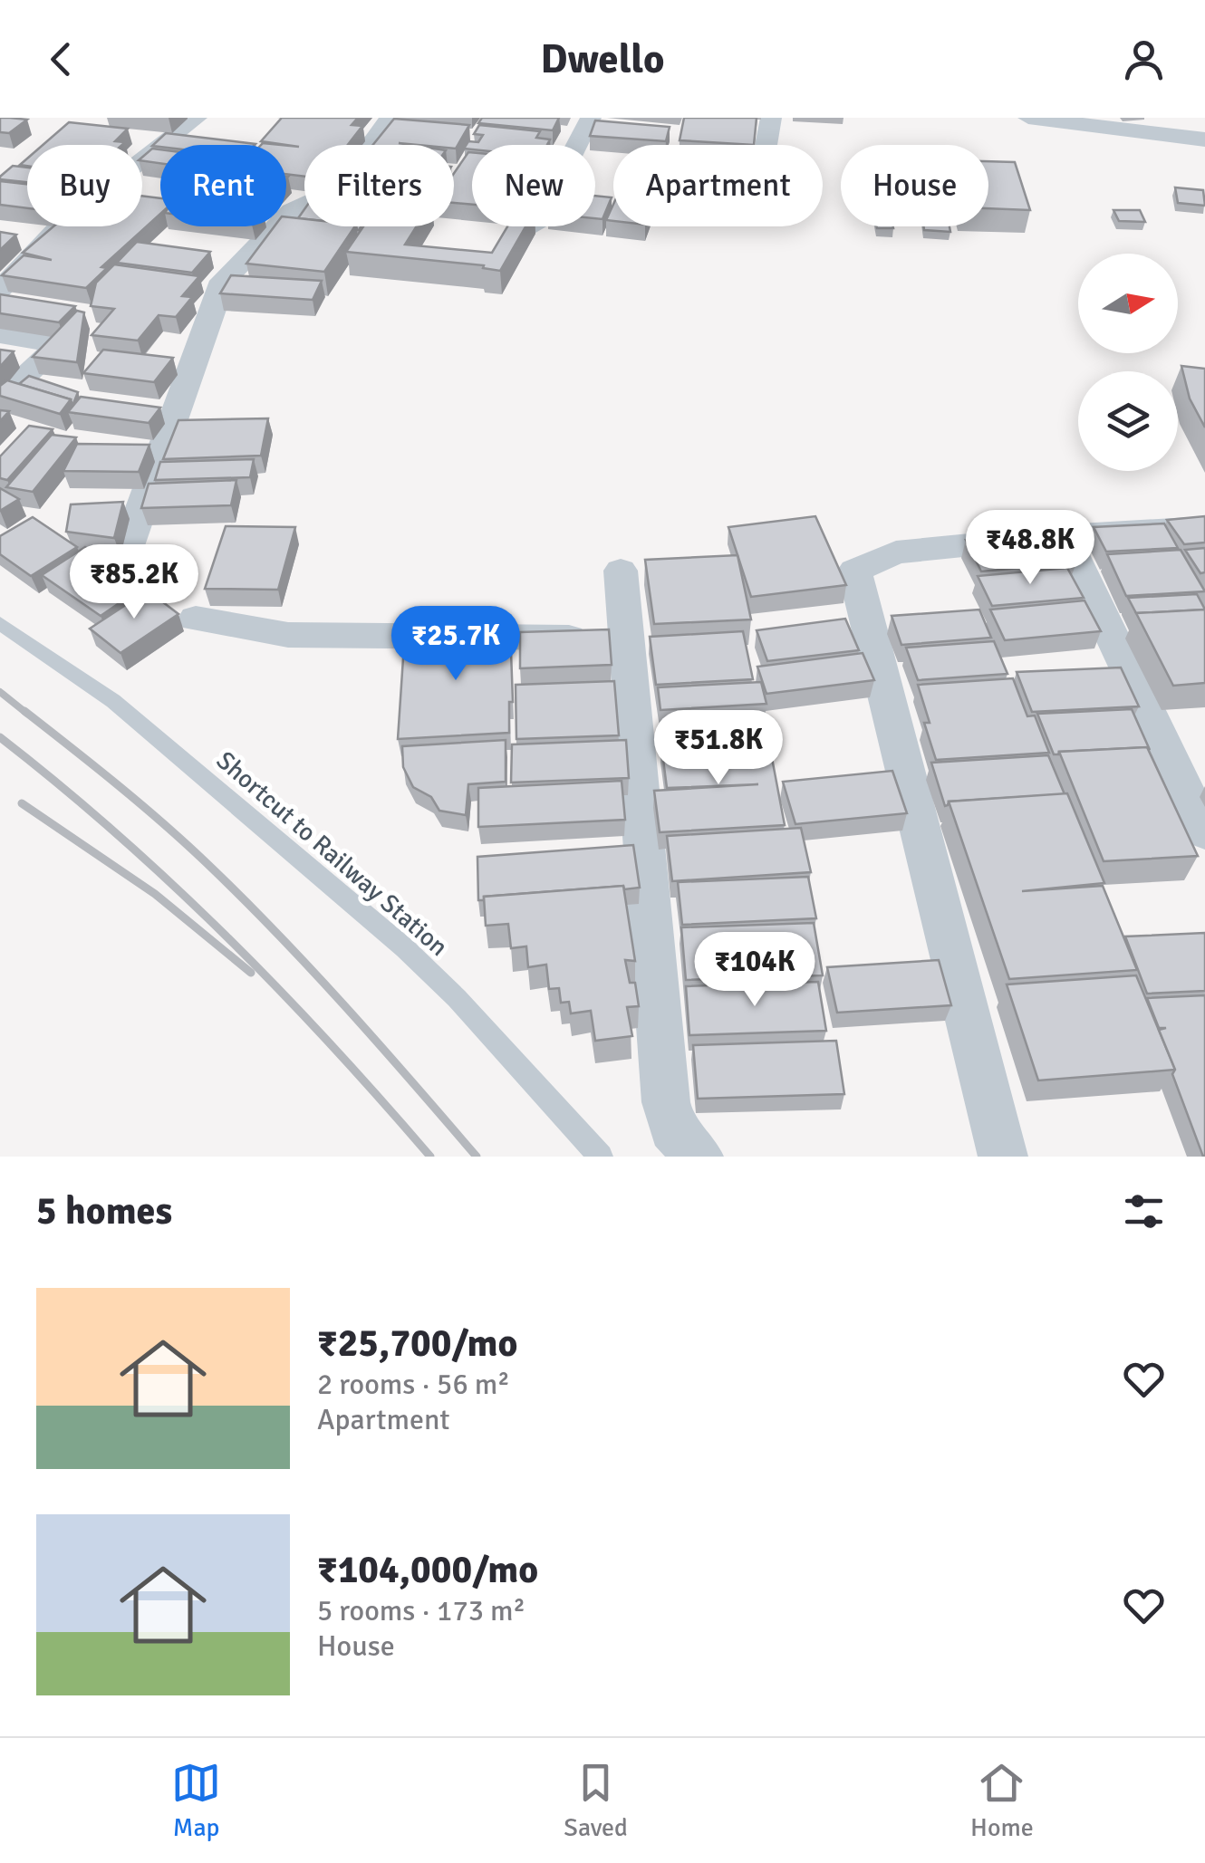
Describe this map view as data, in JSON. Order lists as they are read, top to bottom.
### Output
{
  "streets": {
    "lane": ["Shortcut to Railway Station"]
  },
  "north": "right",
  "page": {
    "header": "Dwello",
    "chip": [
      "Buy",
      "Rent",
      "Filters",
      "New",
      "Apartment",
      "House"
    ],
    "price": [
      "₹48.8K",
      "₹85.2K",
      "₹25.7K",
      "₹51.8K",
      "₹104K"
    ],
    "heading": "5 homes",
    "list": [
      {
        "name": "₹25,700/mo",
        "note": "2 rooms · 56 m² · Apartment"
      },
      {
        "name": "₹104,000/mo",
        "note": "5 rooms · 173 m² · House"
      }
    ],
    "tabs": ["Map", "Saved", "Home"]
  }
}
